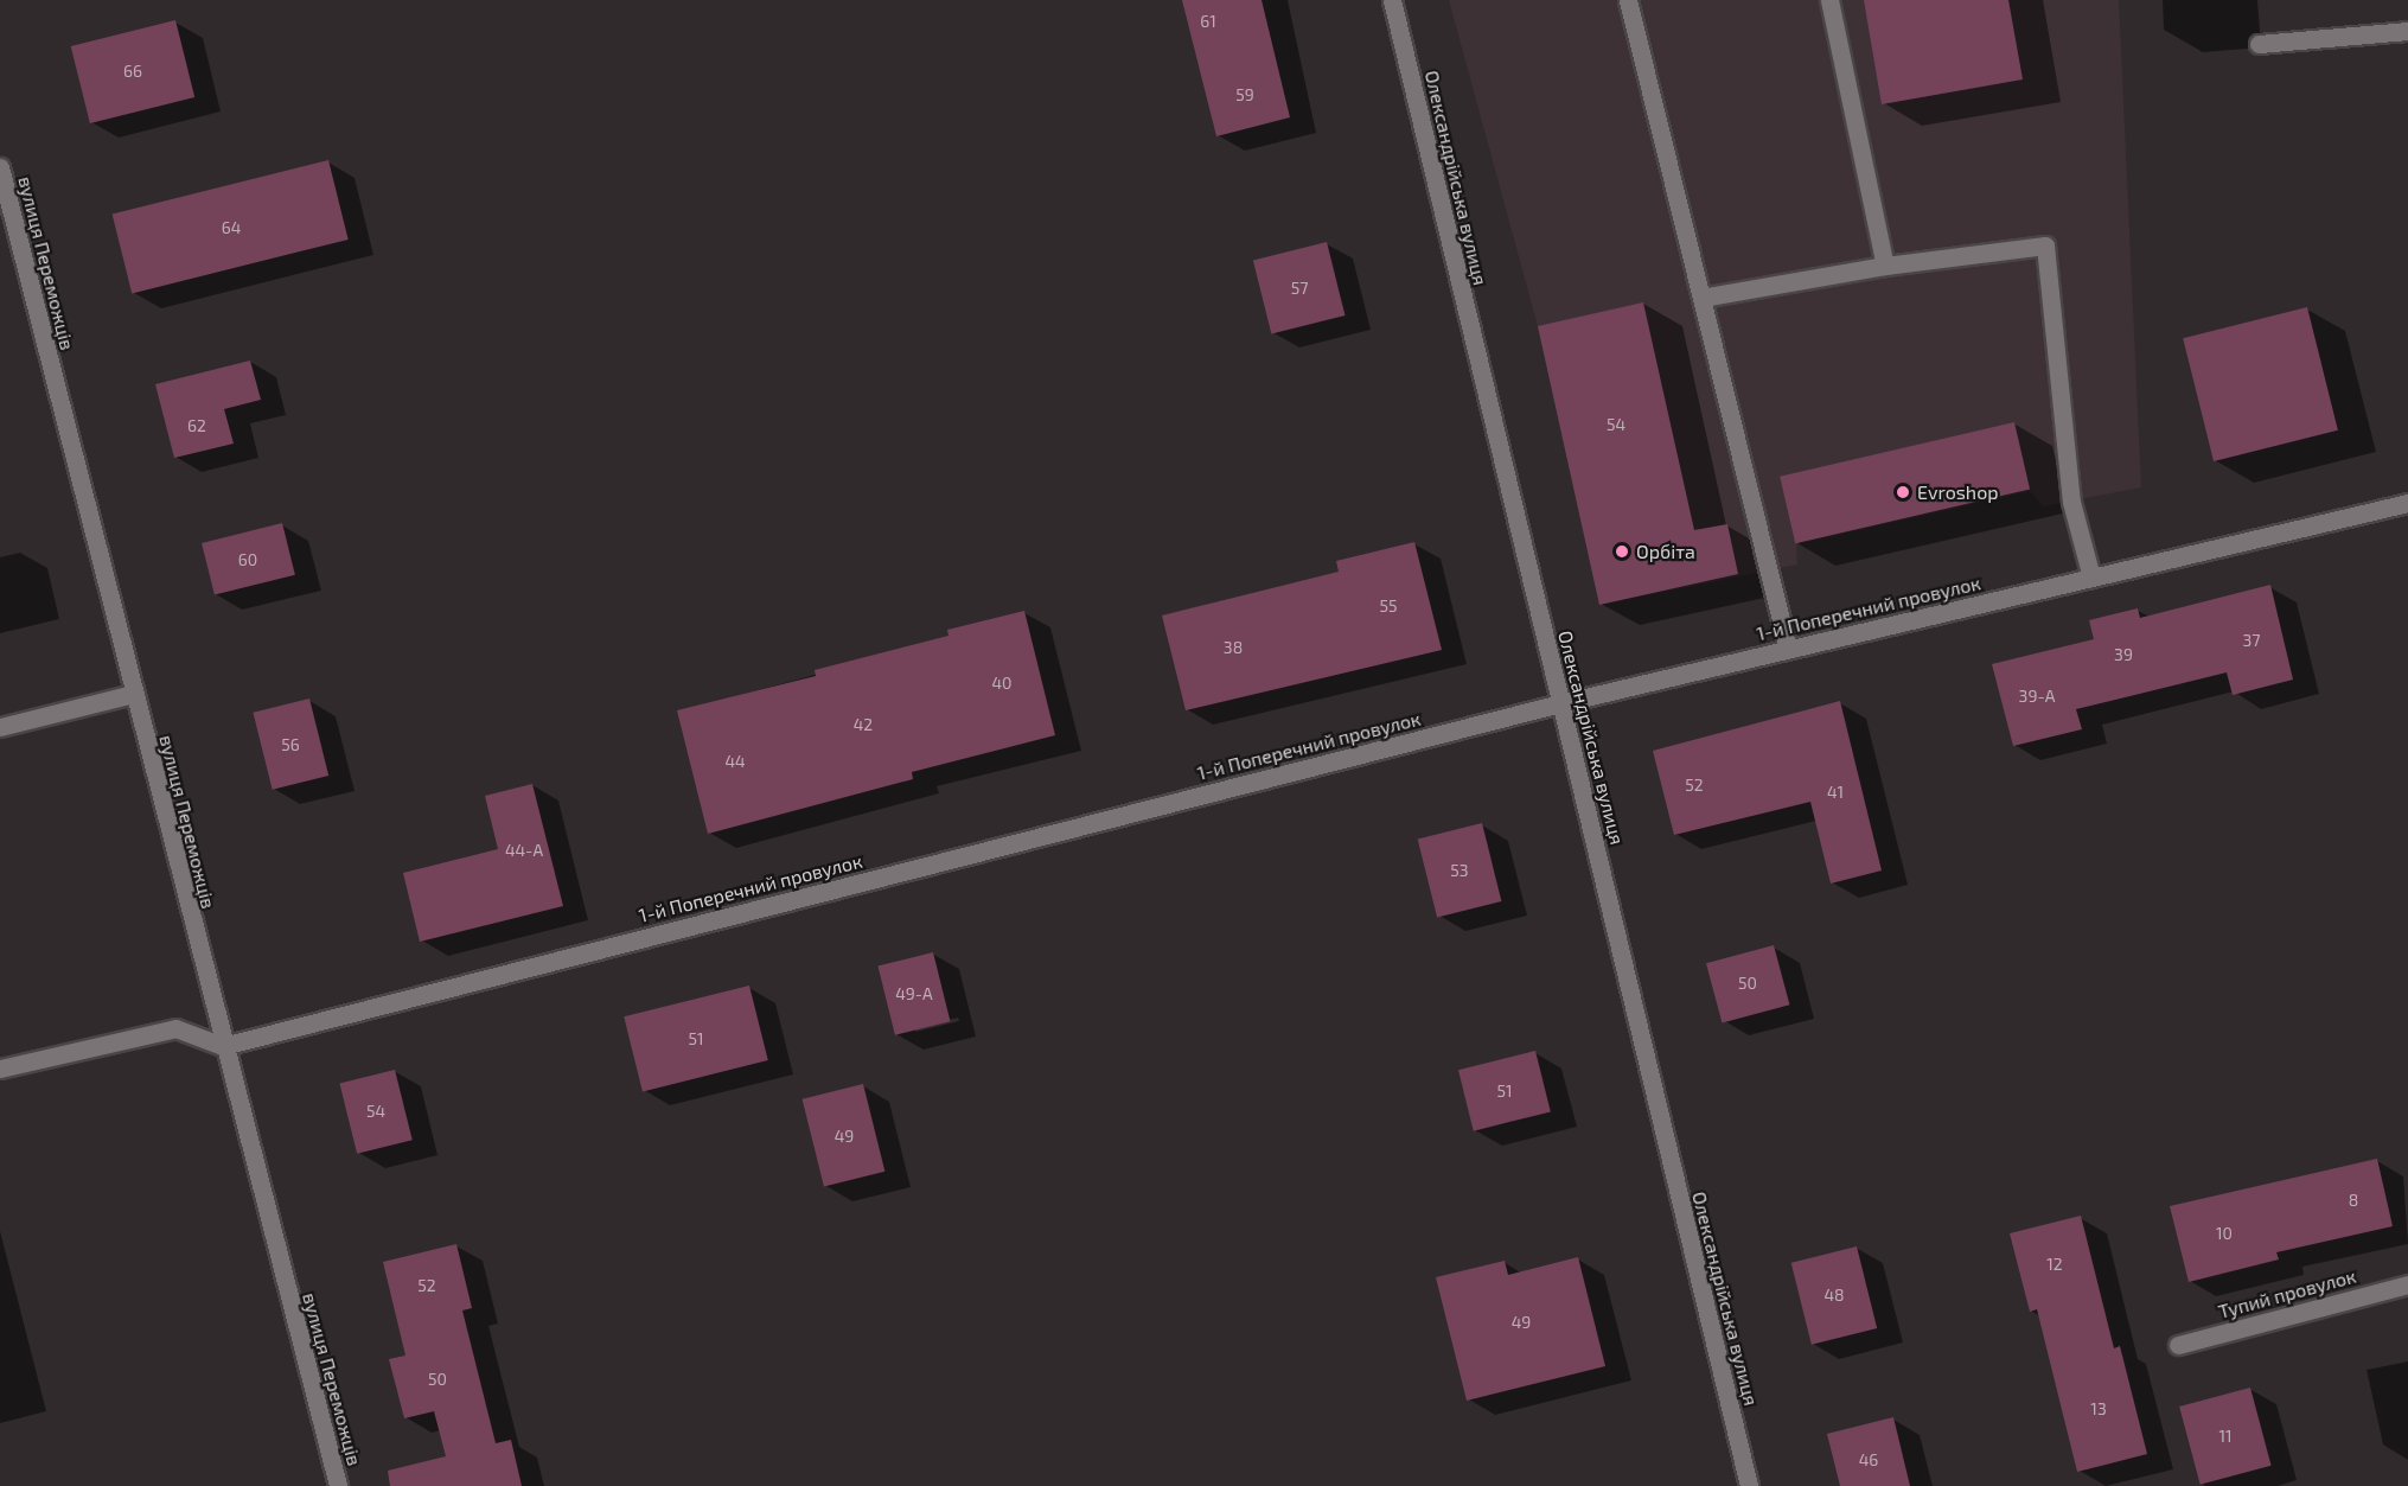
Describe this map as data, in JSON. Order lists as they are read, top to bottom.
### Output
{
  "streets": {
    "street": [
      "Олександрійська вулиця",
      "вулиця Переможців",
      "1-й Поперечний провулок",
      "Тупий провулок"
    ]
  },
  "crossings": [
    ["Олександрійська вулиця", "1-й Поперечний провулок"],
    ["вулиця Переможців", "1-й Поперечний провулок"]
  ],
  "places": ["Evroshop", "Орбіта"],
  "house_numbers": [
    "61",
    "66",
    "59",
    "64",
    "57",
    "54",
    "62",
    "60",
    "55",
    "37",
    "38",
    "39",
    "40",
    "39-А",
    "42",
    "56",
    "44",
    "52",
    "41",
    "44-А",
    "53",
    "50",
    "49-А",
    "51",
    "51",
    "54",
    "49",
    "8",
    "10",
    "12",
    "52",
    "48",
    "49",
    "50",
    "13",
    "11",
    "46"
  ]
}
